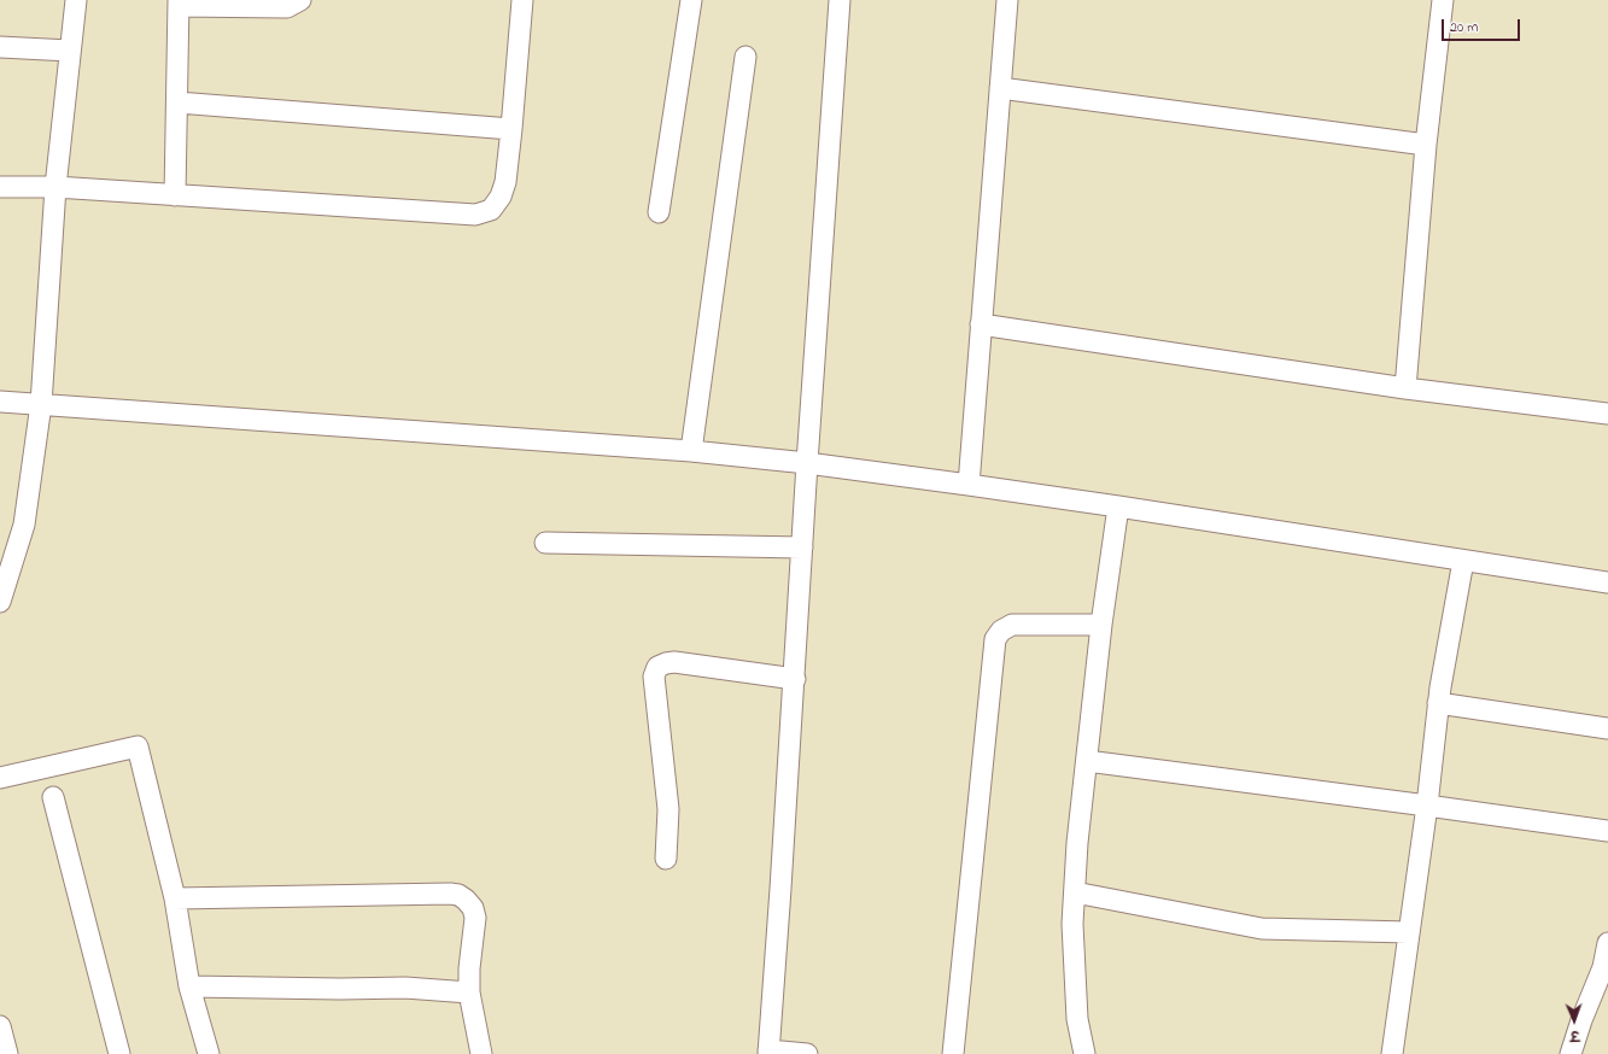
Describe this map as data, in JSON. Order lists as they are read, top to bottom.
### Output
{
  "scale_bar": "20 m",
  "north": "bottom"
}
